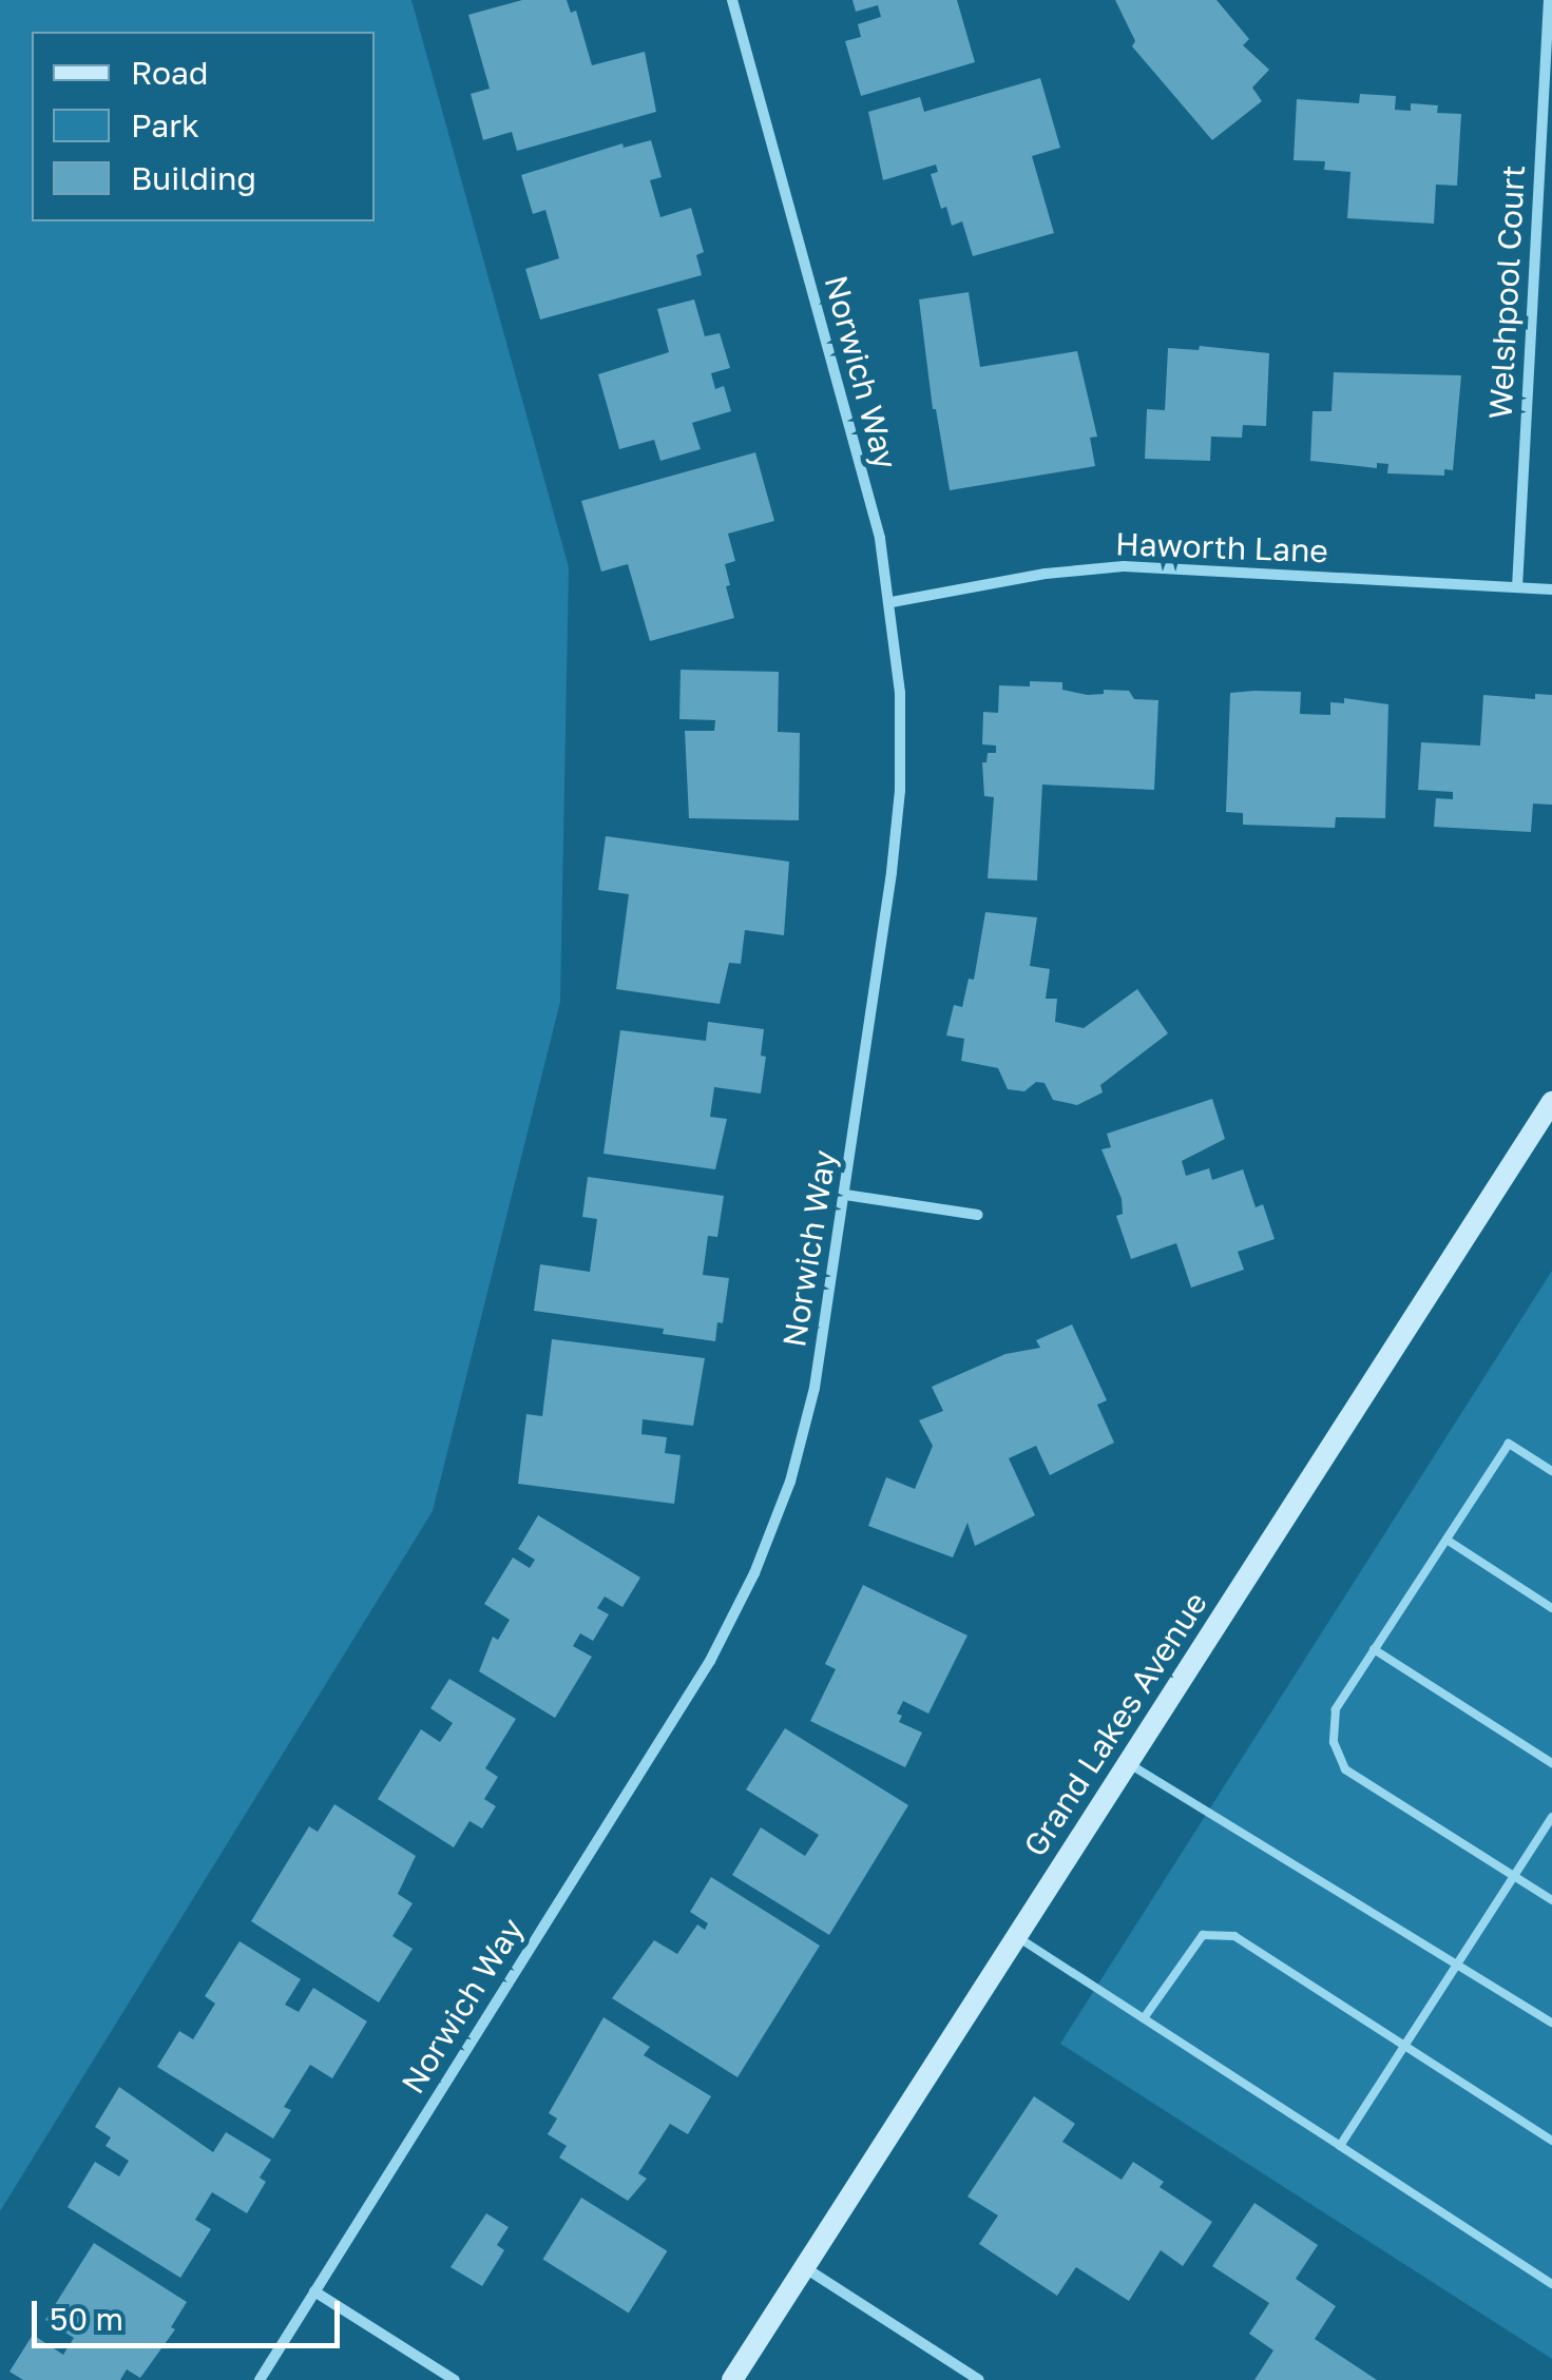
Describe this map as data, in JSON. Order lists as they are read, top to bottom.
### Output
{
  "streets": {
    "street": [
      "Welshpool Court",
      "Norwich Way",
      "Haworth Lane",
      "Grand Lakes Avenue"
    ]
  },
  "crossings": [
    ["Welshpool Court", "Haworth Lane"],
    ["Norwich Way", "Haworth Lane"]
  ],
  "legend": ["Road", "Park", "Building"],
  "scale_bar": "50 m"
}
